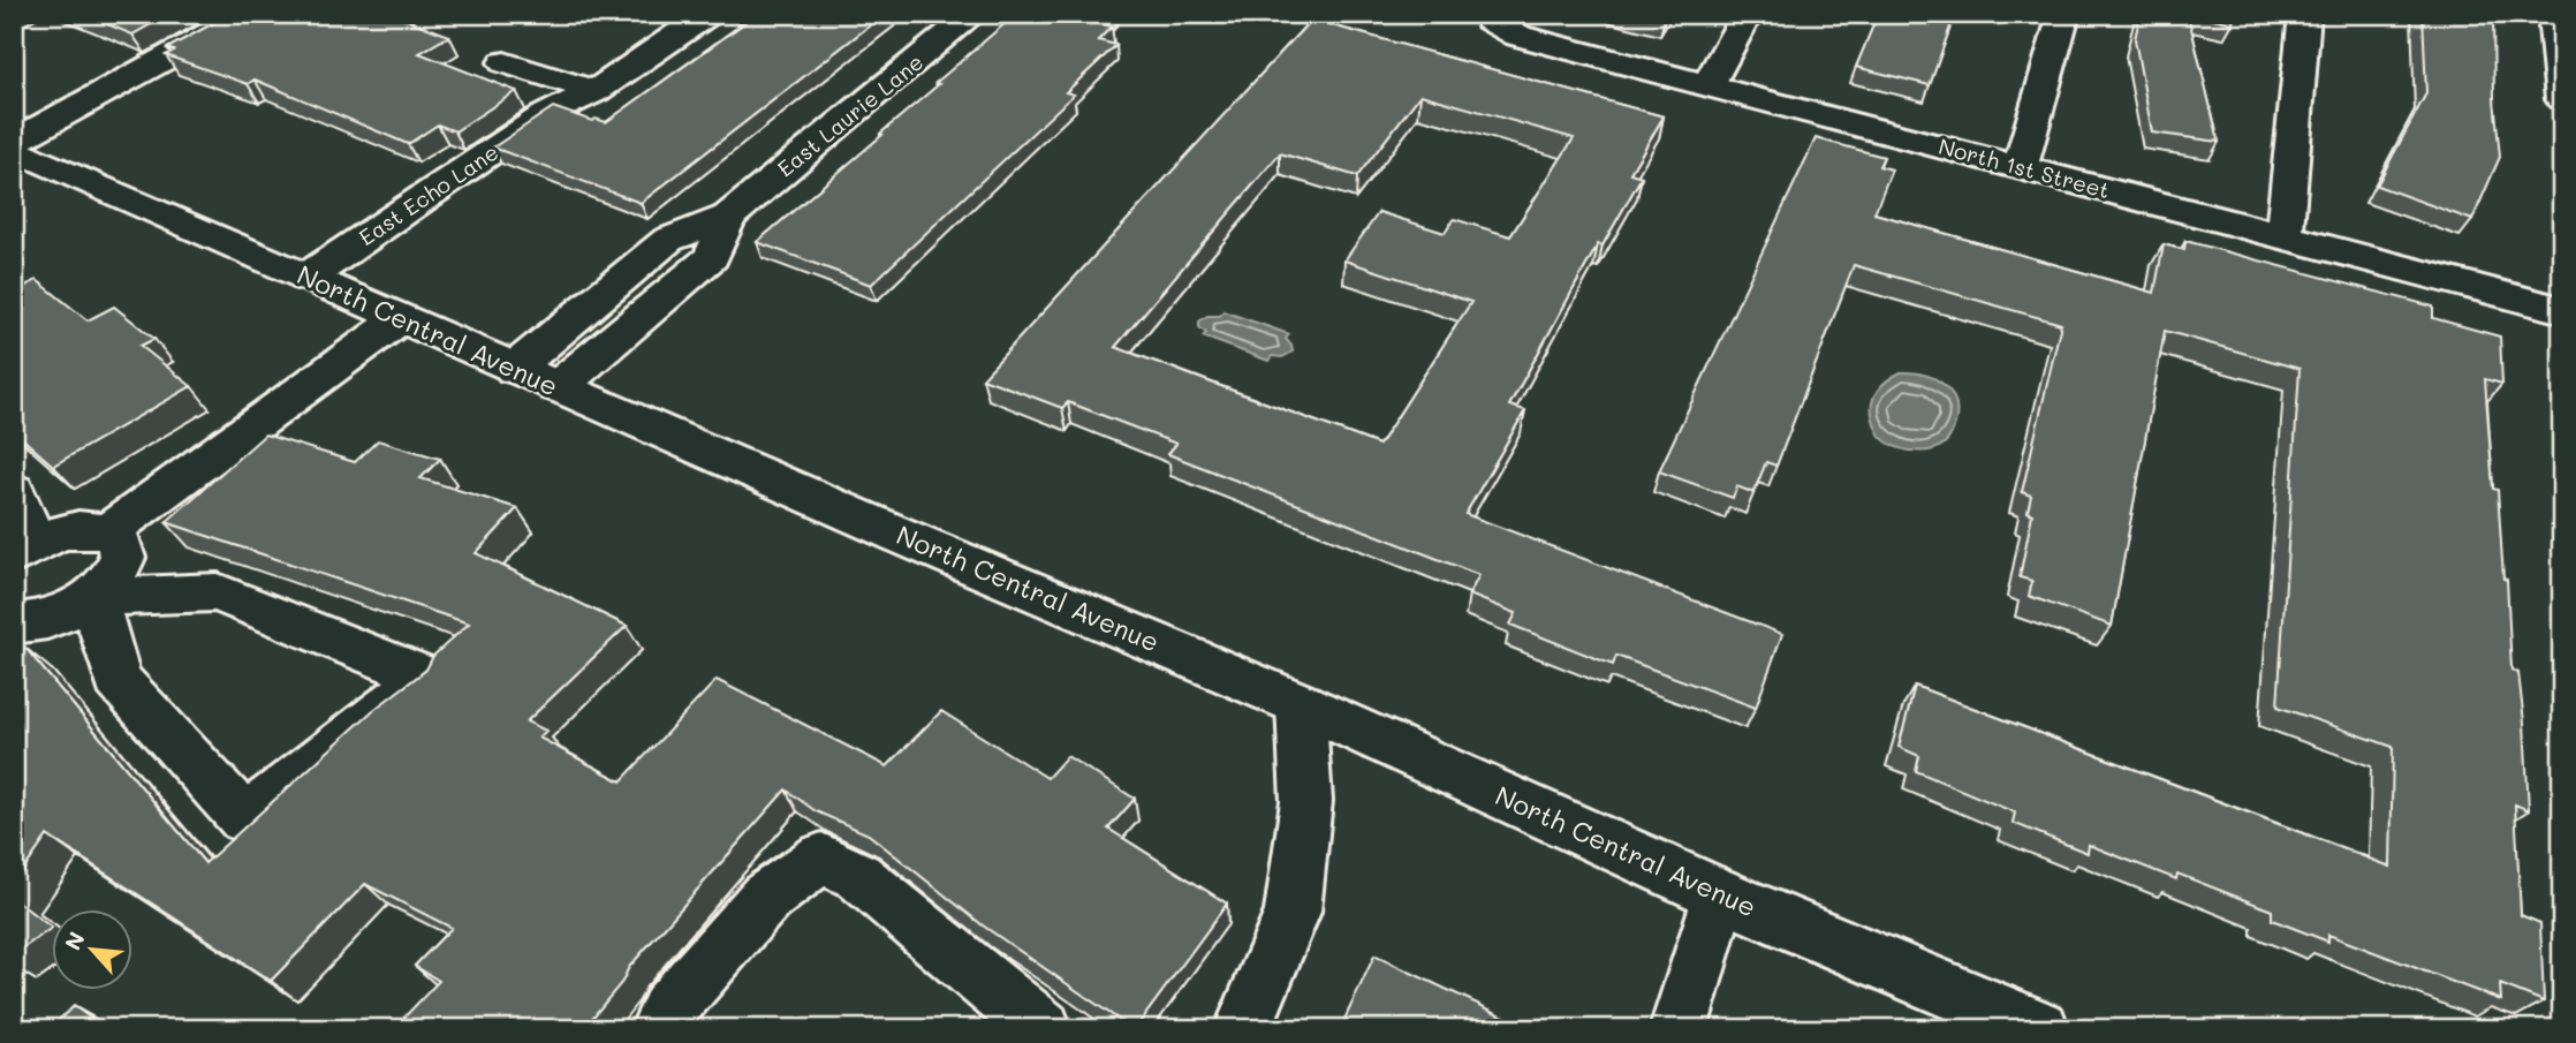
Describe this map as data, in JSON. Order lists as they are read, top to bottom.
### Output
{
  "streets": {
    "street": [
      "East Laurie Lane",
      "North 1st Street",
      "East Echo Lane",
      "North Central Avenue"
    ]
  },
  "crossings": [
    ["East Laurie Lane", "North Central Avenue"],
    ["East Echo Lane", "North Central Avenue"]
  ],
  "north": "top left"
}
